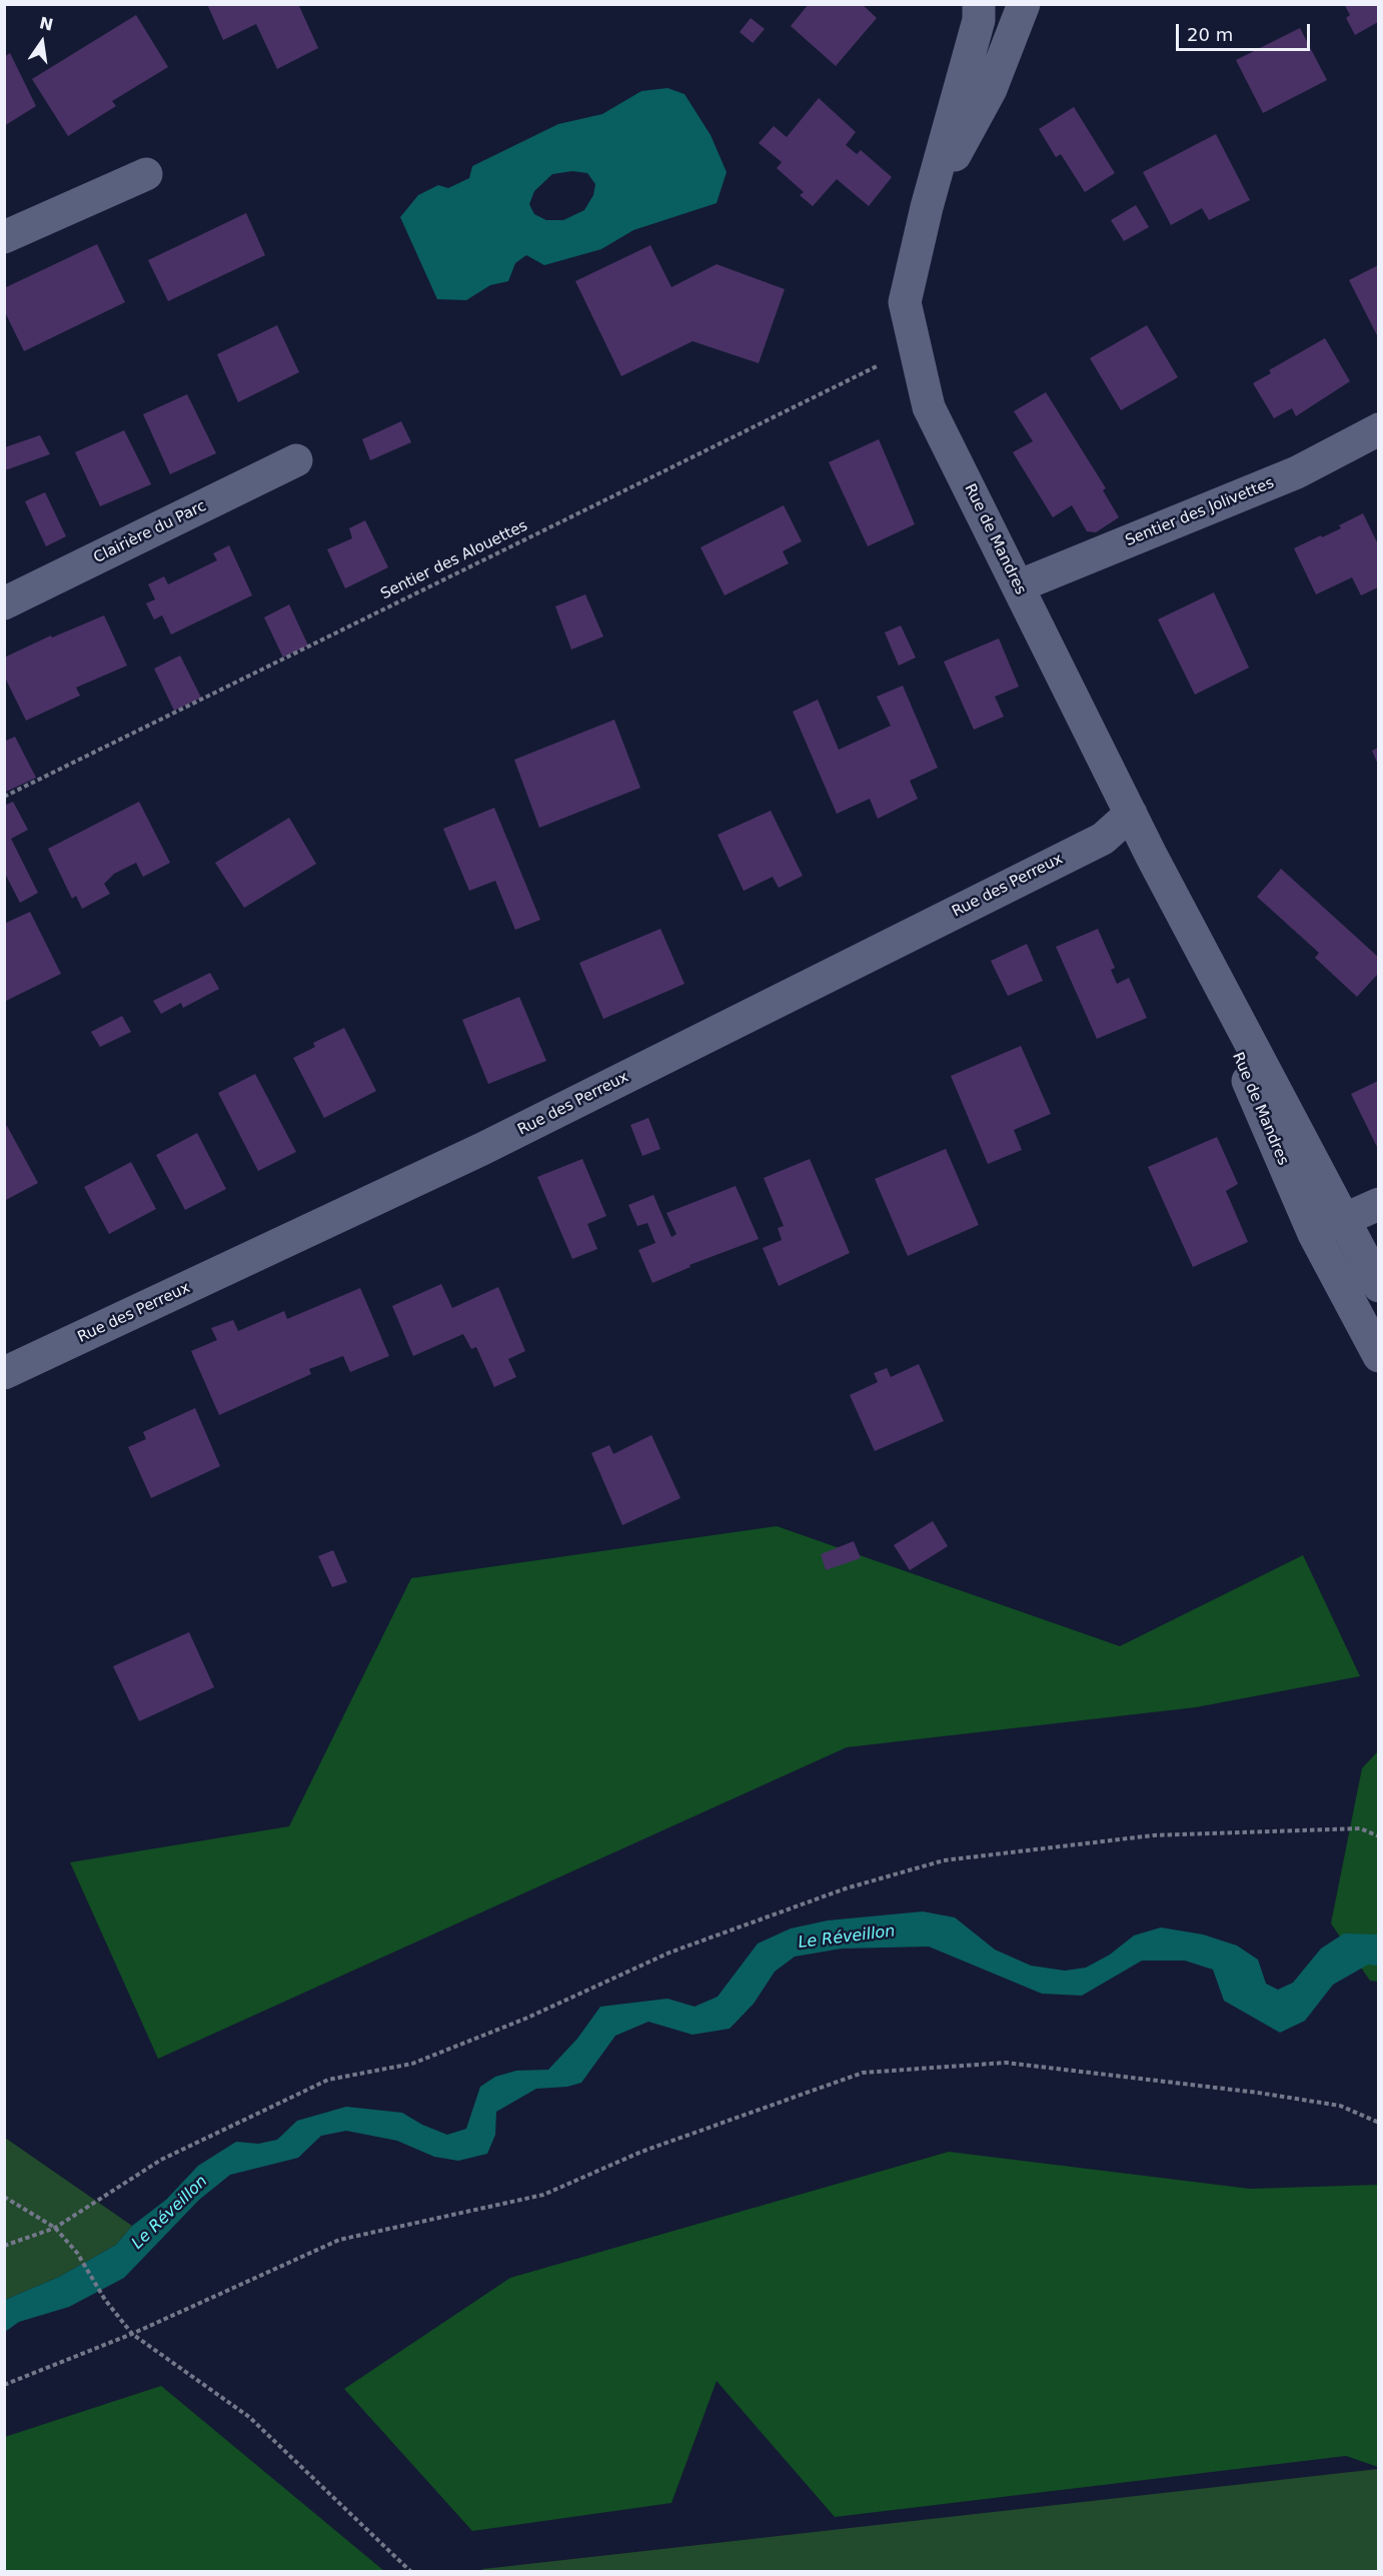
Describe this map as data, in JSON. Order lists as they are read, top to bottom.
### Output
{
  "streets": {
    "street": [
      "Sentier des Jolivettes",
      "Clairière du Parc",
      "Rue de Mandres",
      "Rue des Perreux"
    ],
    "path": ["Sentier des Alouettes"]
  },
  "crossings": [
    ["Sentier des Jolivettes", "Rue de Mandres"],
    ["Rue de Mandres", "Sentier des Alouettes"],
    ["Rue de Mandres", "Rue des Perreux"]
  ],
  "water": ["Le Réveillon"],
  "scale_bar": "20 m",
  "north": "top"
}
